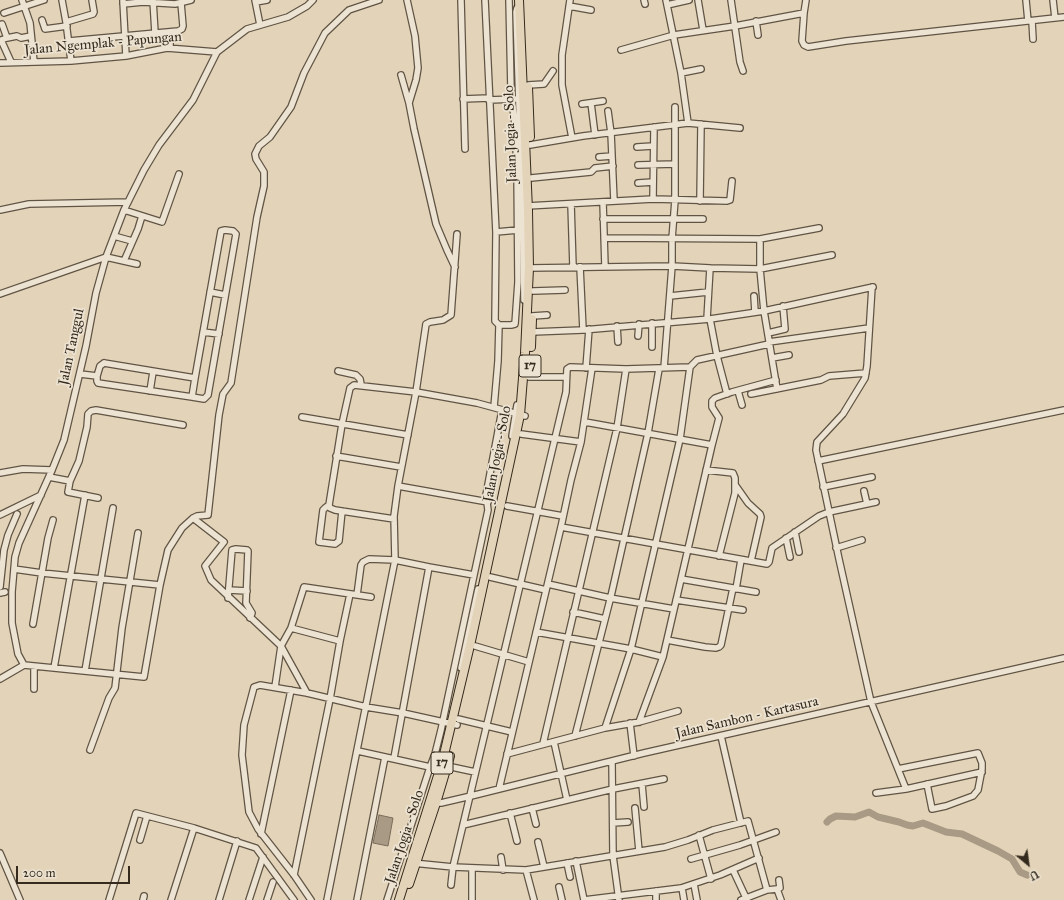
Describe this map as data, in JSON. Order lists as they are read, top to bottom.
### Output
{
  "streets": {
    "highway": ["Jalan Jogja - Solo", "17"],
    "street": ["Jalan Ngemplak - Papungan", "Jalan Tanggul", "Jalan Sambon - Kartasura"]
  },
  "crossings": [
    ["Jalan Ngemplak - Papungan", "Jalan Tanggul"],
    ["Jalan Jogja - Solo", "Jalan Sambon - Kartasura"]
  ],
  "scale_bar": "200 m",
  "north": "bottom right"
}
